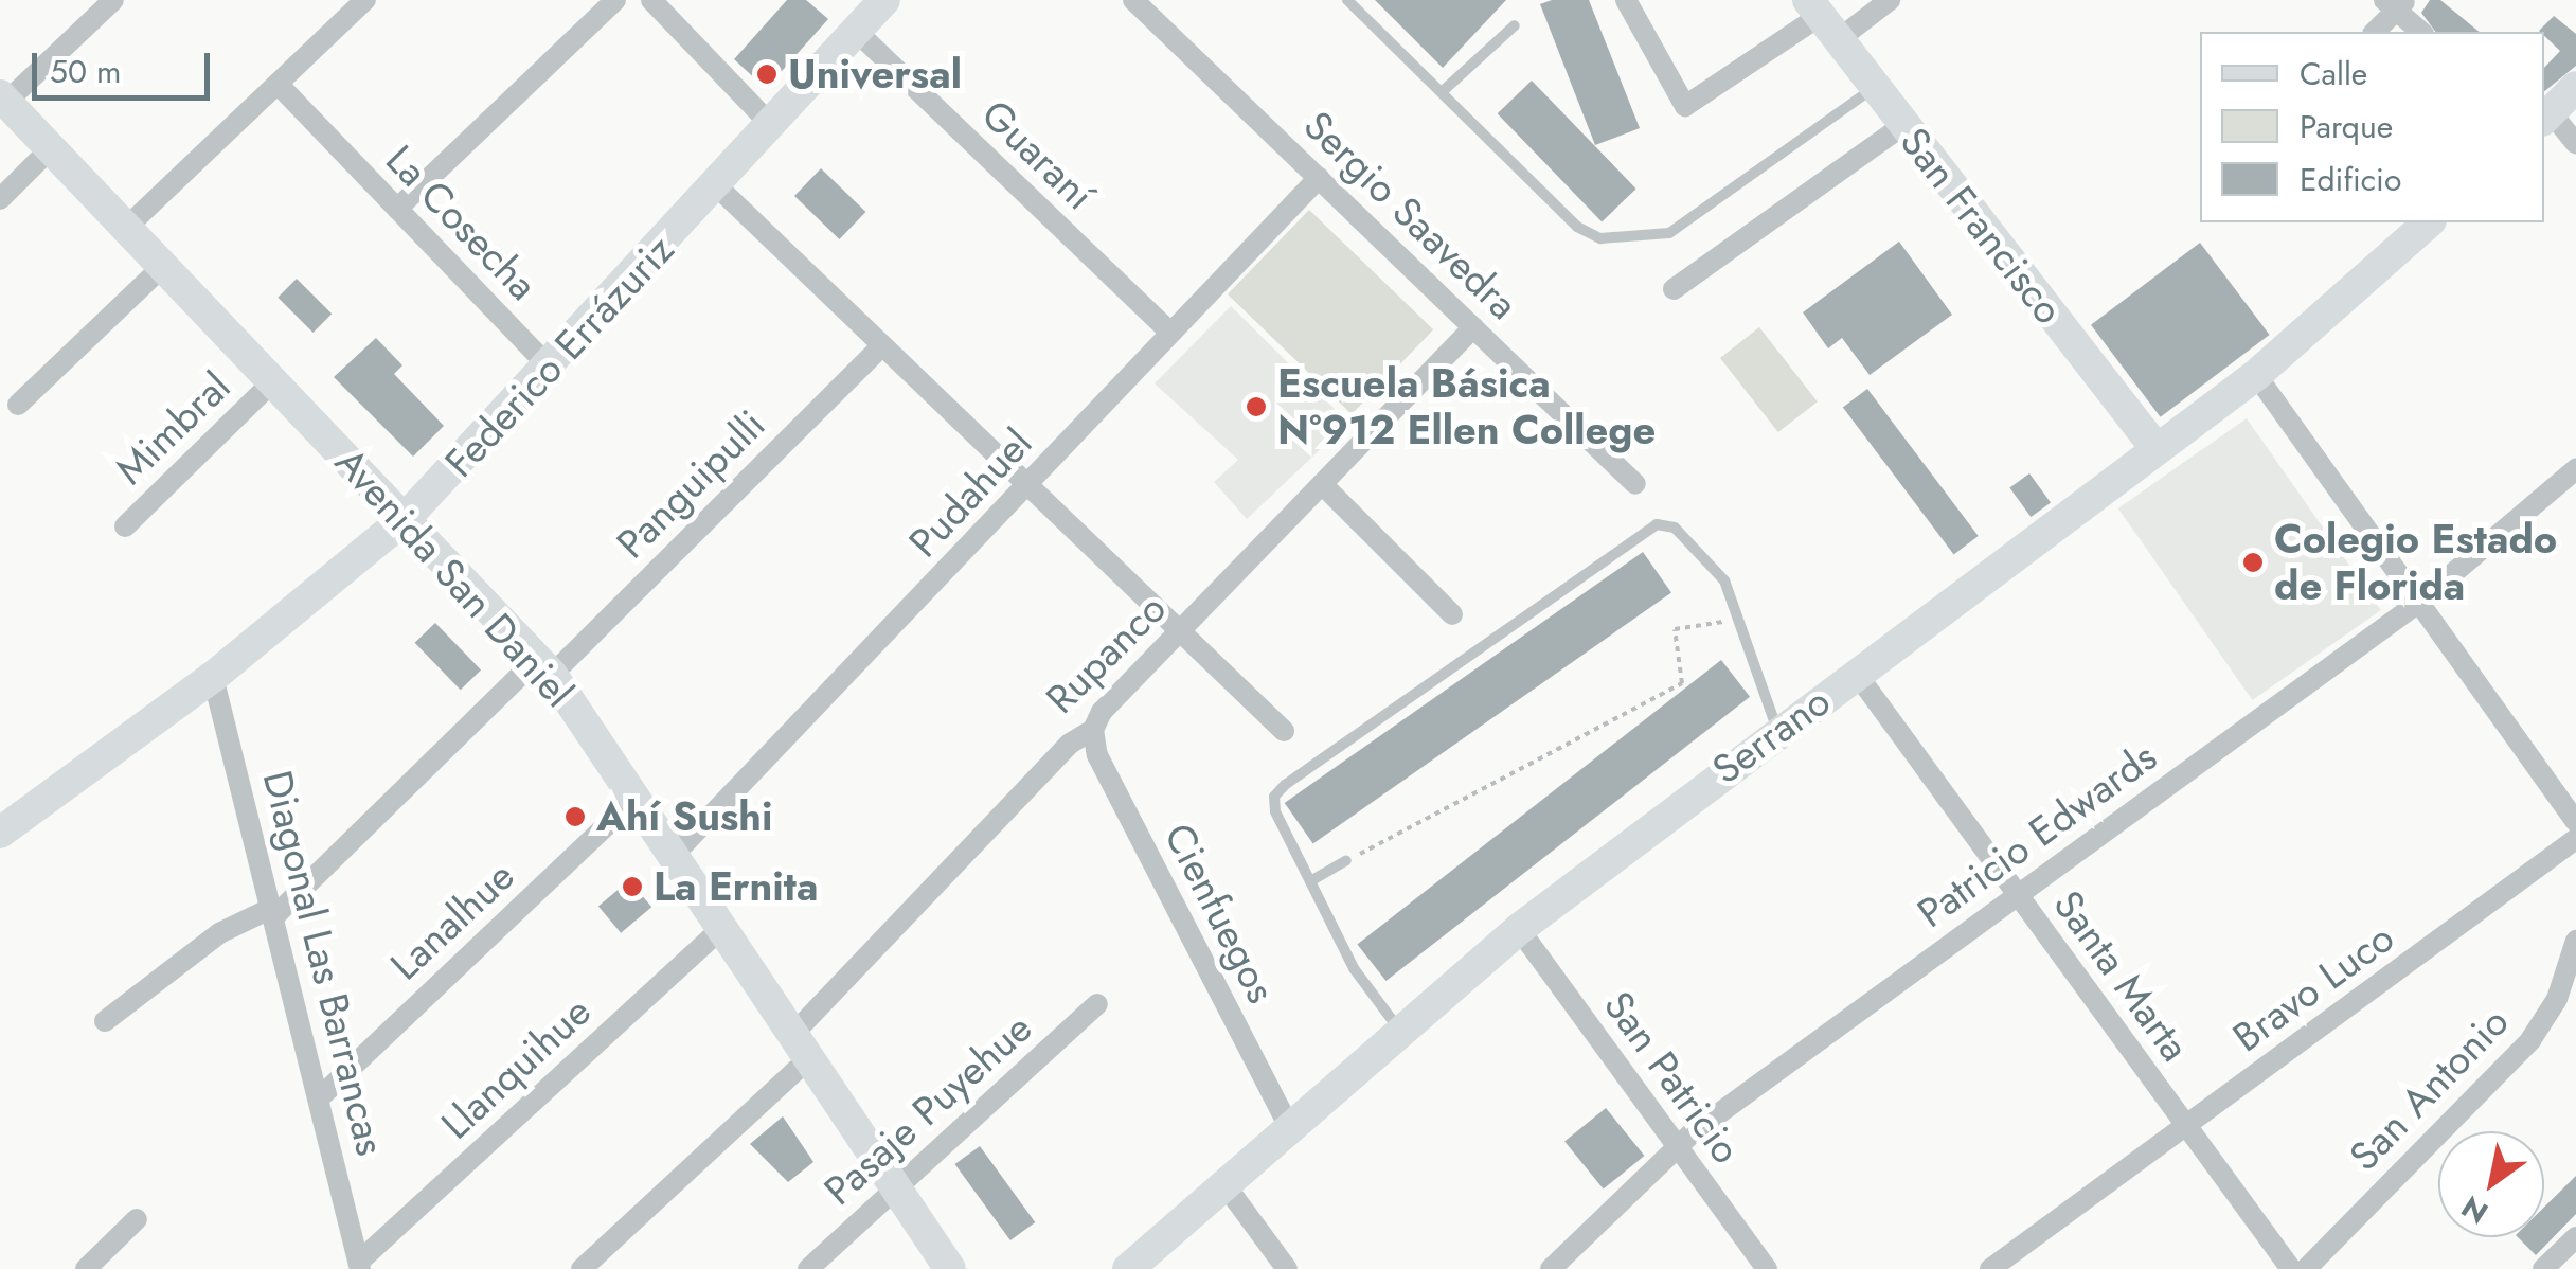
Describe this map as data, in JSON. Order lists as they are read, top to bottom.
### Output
{
  "streets": {
    "street": [
      "Guaraní",
      "Sergio Saavedra",
      "La Cosecha",
      "San Francisco",
      "Federico Errázuriz",
      "Mimbral",
      "Panguipulli",
      "Pudahuel",
      "Avenida San Daniel",
      "Rupanco",
      "Serrano",
      "Patricio Edwards",
      "Cienfuegos",
      "Lanalhue",
      "Diagonal Las Barrancas",
      "Santa Marta",
      "Bravo Luco",
      "Llanquihue",
      "San Patricio",
      "San Antonio",
      "Pasaje Puyehue"
    ]
  },
  "crossings": [
    ["Guaraní", "Federico Errázuriz"],
    ["Guaraní", "Pudahuel"],
    ["Sergio Saavedra", "Pudahuel"],
    ["Sergio Saavedra", "Rupanco"],
    ["La Cosecha", "Federico Errázuriz"],
    ["San Francisco", "Serrano"],
    ["Federico Errázuriz", "Avenida San Daniel"],
    ["Federico Errázuriz", "Diagonal Las Barrancas"],
    ["Mimbral", "Avenida San Daniel"],
    ["Panguipulli", "Avenida San Daniel"],
    ["Panguipulli", "Diagonal Las Barrancas"],
    ["Pudahuel", "Avenida San Daniel"],
    ["Avenida San Daniel", "Rupanco"],
    ["Avenida San Daniel", "Lanalhue"],
    ["Avenida San Daniel", "Llanquihue"],
    ["Avenida San Daniel", "Pasaje Puyehue"],
    ["Rupanco", "Cienfuegos"],
    ["Serrano", "Cienfuegos"],
    ["Serrano", "Santa Marta"],
    ["Serrano", "San Patricio"],
    ["Patricio Edwards", "Santa Marta"],
    ["Patricio Edwards", "San Patricio"],
    ["Lanalhue", "Diagonal Las Barrancas"],
    ["Diagonal Las Barrancas", "Llanquihue"],
    ["Santa Marta", "Bravo Luco"]
  ],
  "places": [
    "Universal",
    "Escuela Básica N°912 Ellen College",
    "Colegio Estado de Florida",
    "Ahí Sushi",
    "La Ernita"
  ],
  "legend": ["Calle", "Parque", "Edificio"],
  "scale_bar": "50 m",
  "north": "bottom left"
}
